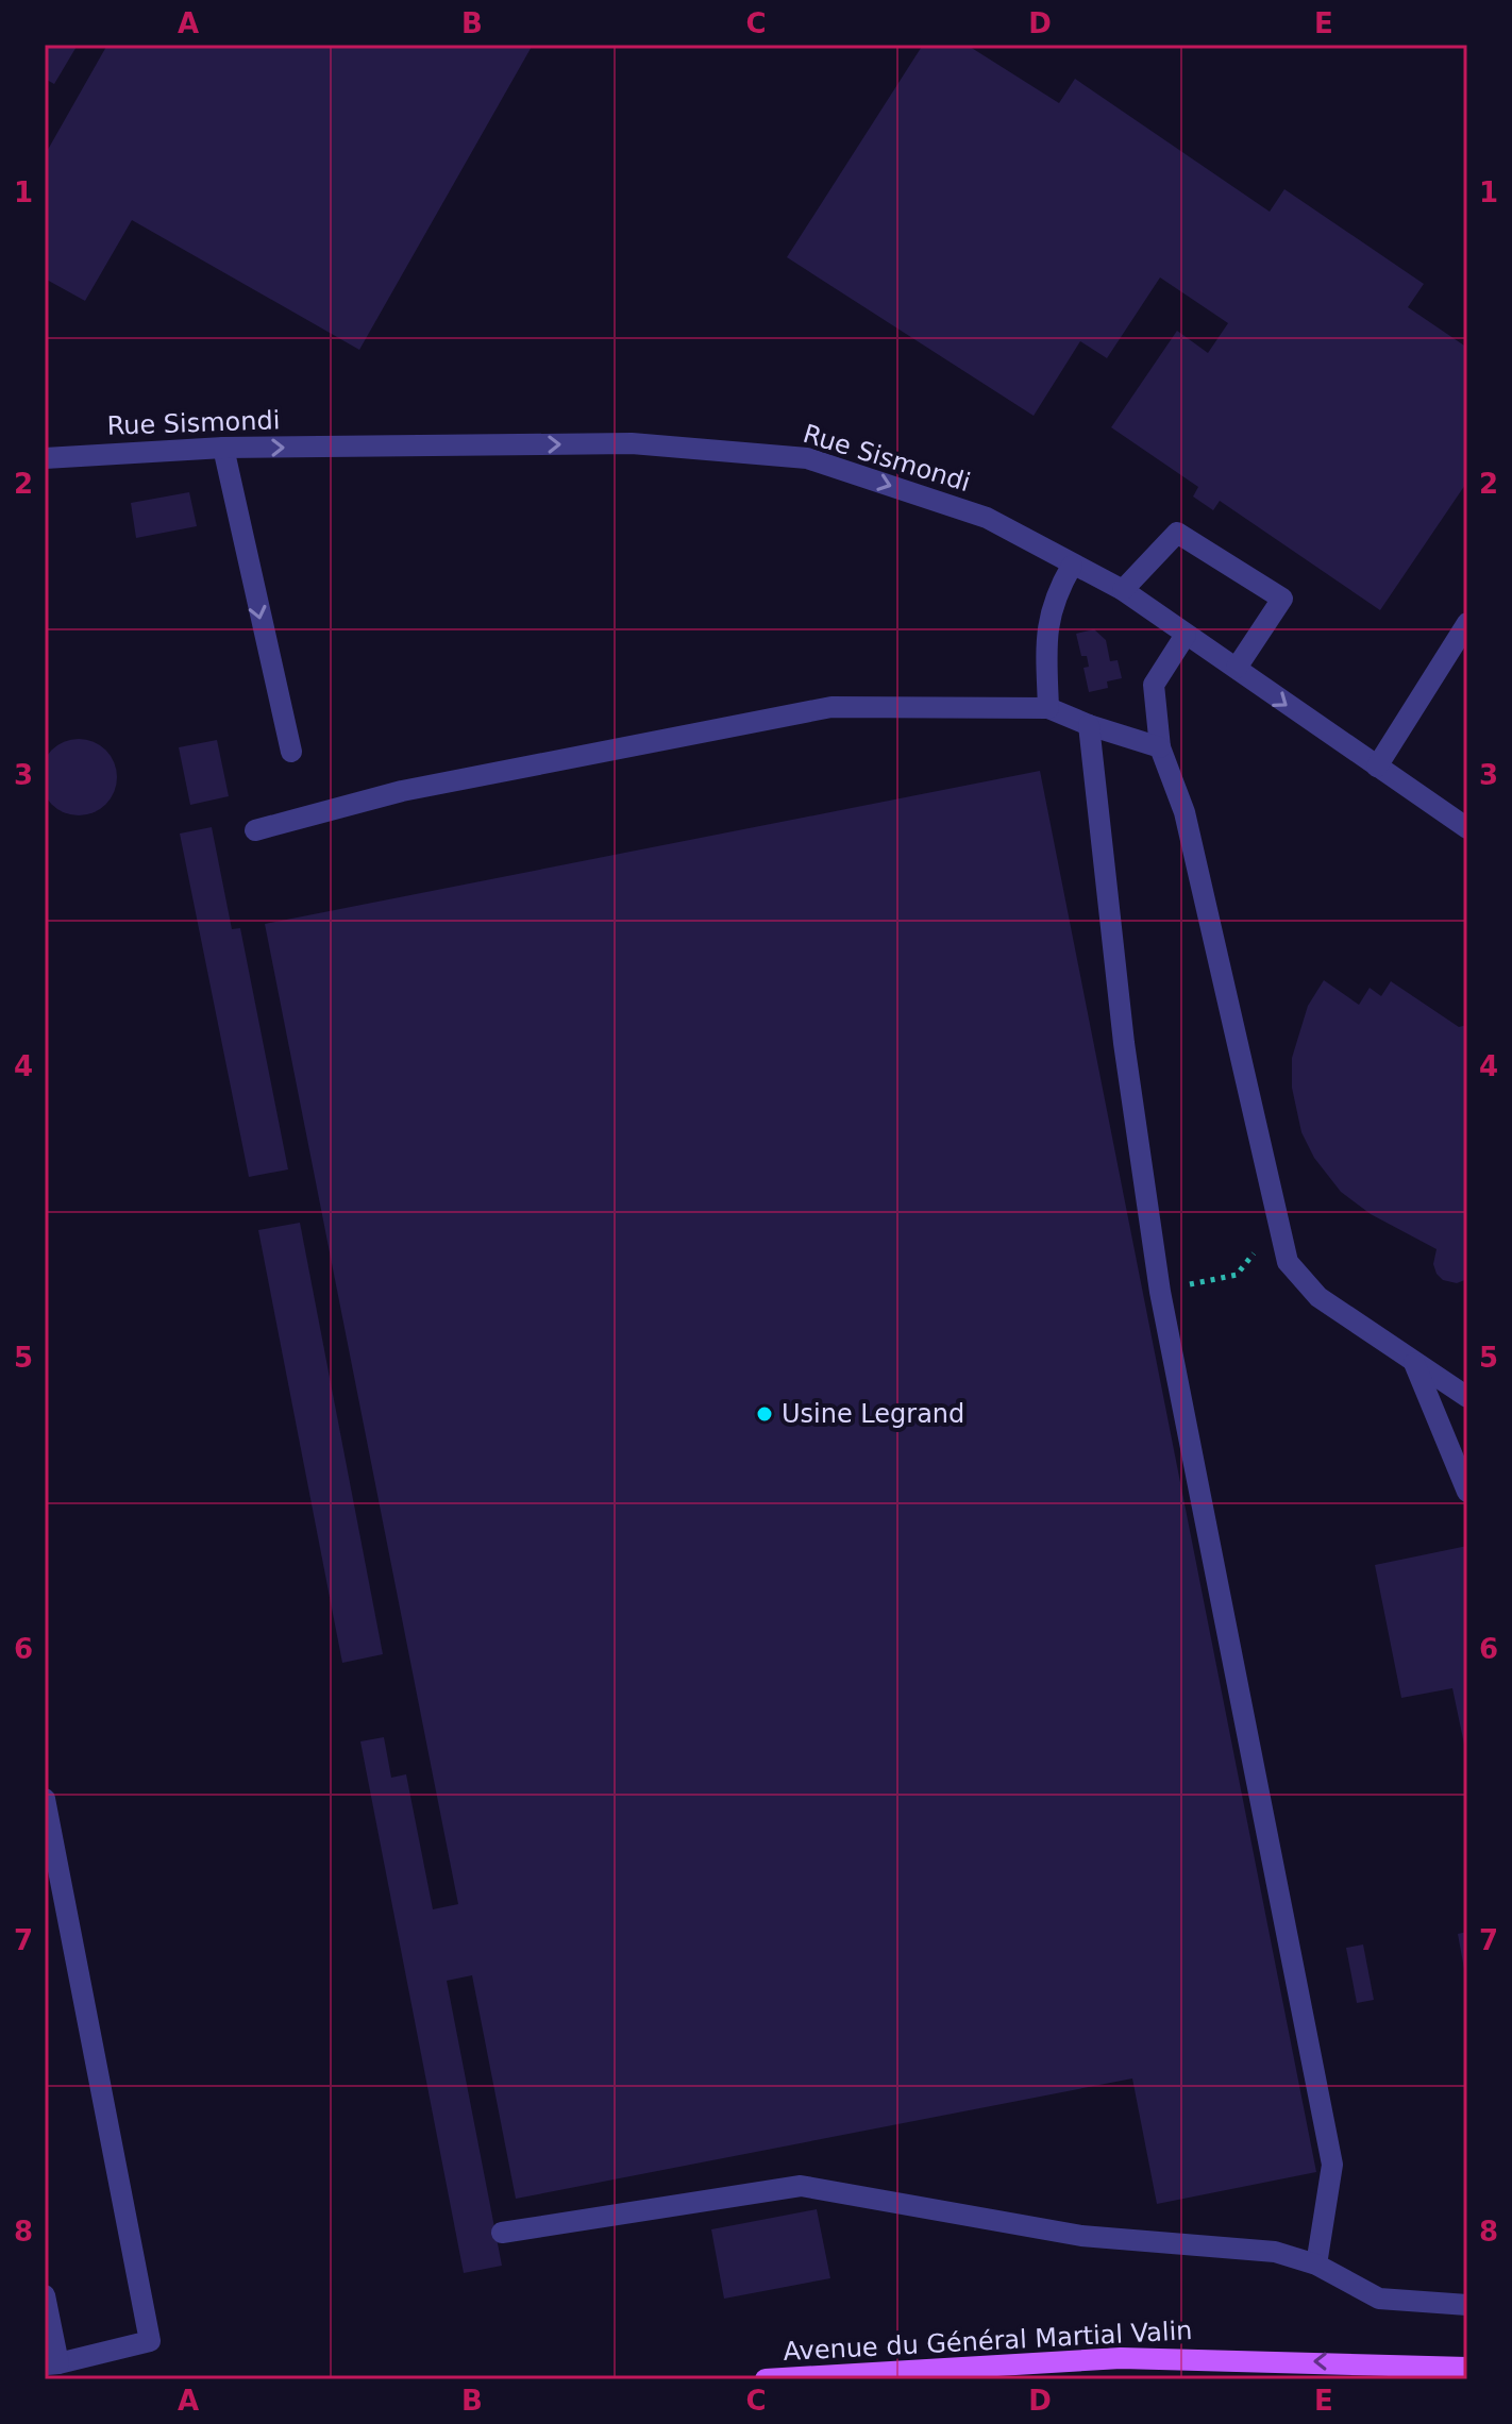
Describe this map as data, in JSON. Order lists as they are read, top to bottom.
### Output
{
  "streets": {
    "main road": ["Avenue du Général Martial Valin"],
    "street": ["Rue Sismondi"]
  },
  "one_way": ["Rue Sismondi", "Avenue du Général Martial Valin"],
  "places": ["Usine Legrand"],
  "grid": {
    "columns": [
      "A",
      "B",
      "C",
      "D",
      "E"
    ],
    "rows": [
      "1",
      "2",
      "3",
      "4",
      "5",
      "6",
      "7",
      "8"
    ]
  }
}
